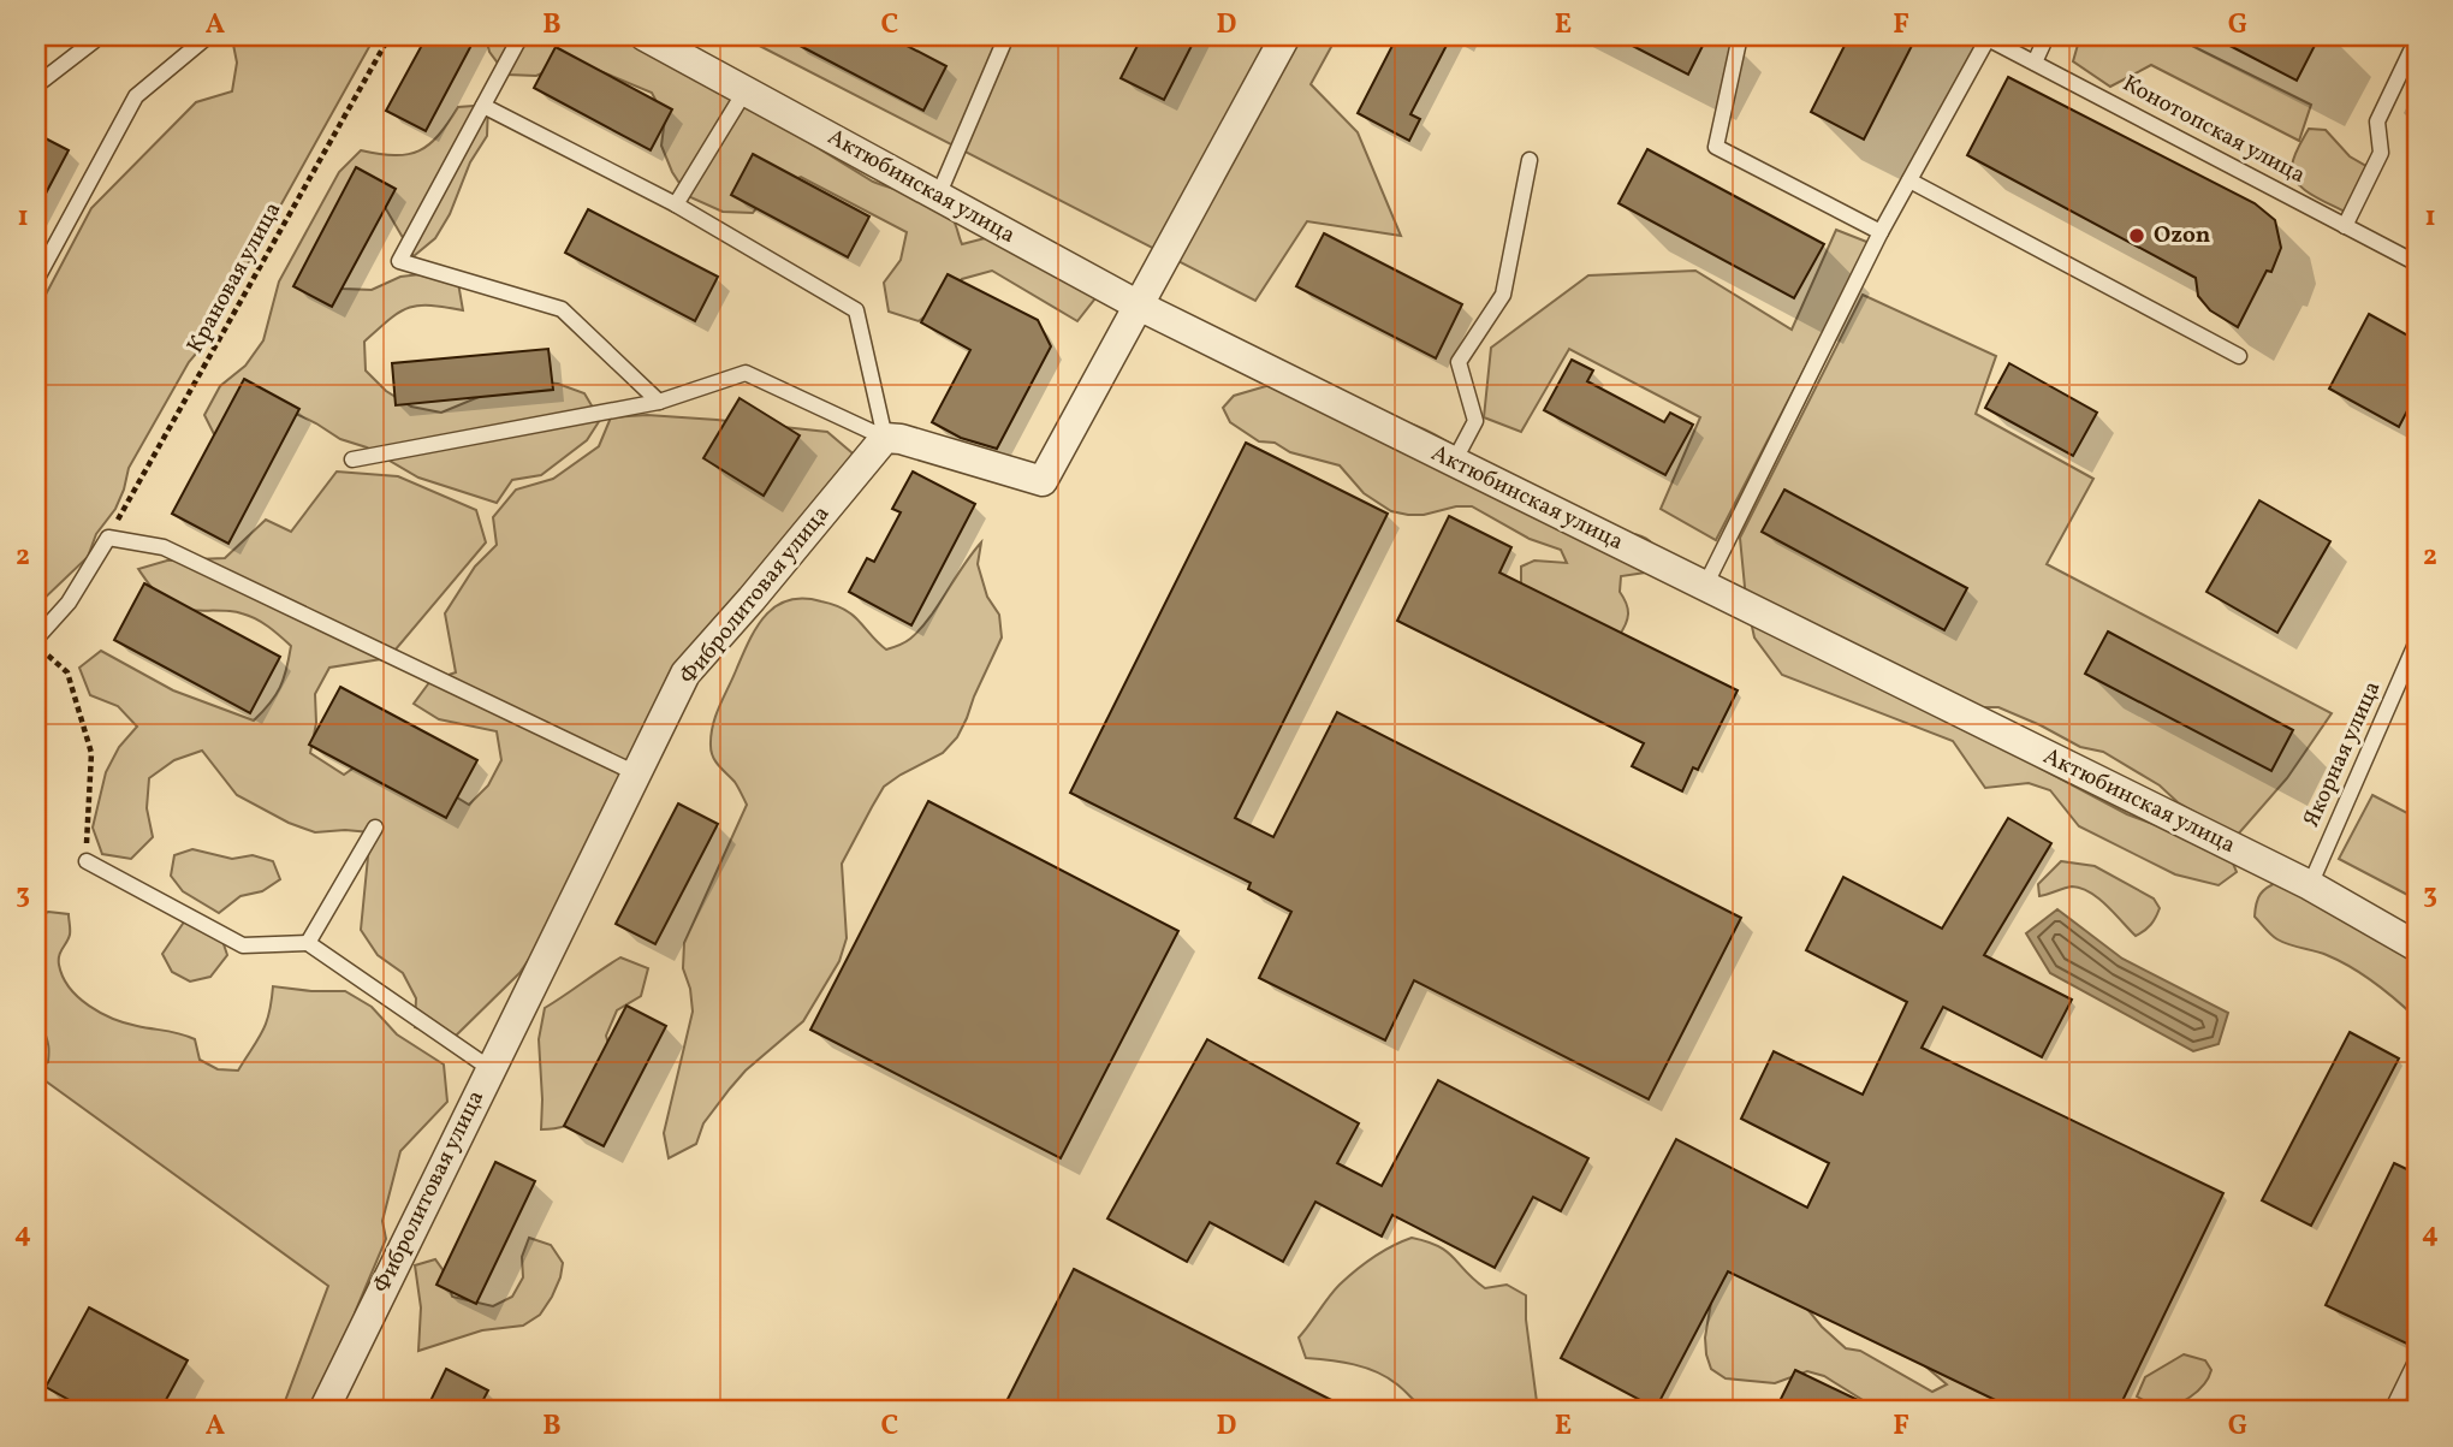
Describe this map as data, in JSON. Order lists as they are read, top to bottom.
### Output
{
  "streets": {
    "street": ["Актюбинская улица", "Фибролитовая улица"],
    "lane": ["Конотопская улица", "Якорная улица"],
    "path": ["Крановая улица"]
  },
  "crossings": [
    ["Актюбинская улица", "Якорная улица"]
  ],
  "places": ["Ozon"],
  "grid": {
    "columns": [
      "A",
      "B",
      "C",
      "D",
      "E",
      "F",
      "G"
    ],
    "rows": [
      "1",
      "2",
      "3",
      "4"
    ]
  }
}
